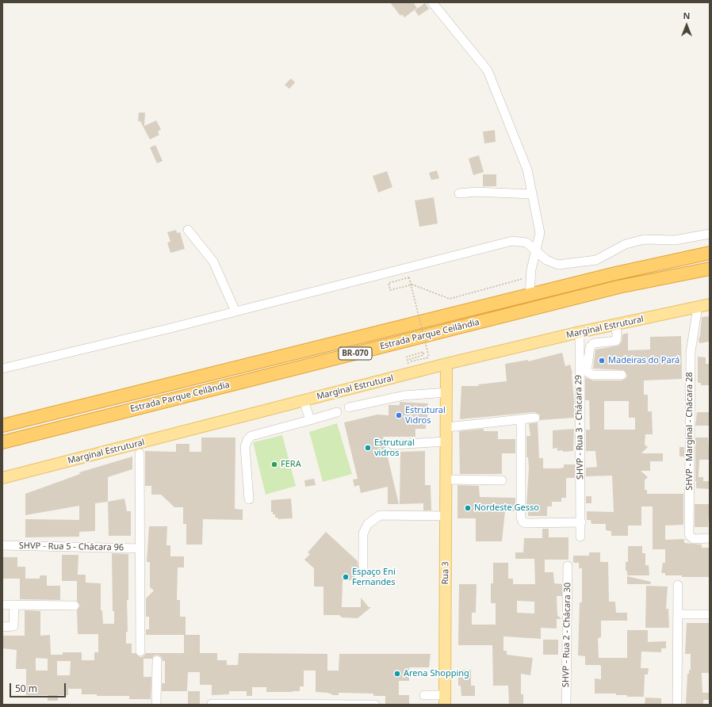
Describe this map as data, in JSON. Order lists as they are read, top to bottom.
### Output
{
  "streets": {
    "highway": ["Estrada Parque Ceilândia", "BR-070"],
    "main road": ["Marginal Estrutural", "Rua 3"],
    "street": [
      "SHVP - Rua 3 - Chácara 29",
      "SHVP - Marginal - Chácara 28",
      "SHVP - Rua 5 - Chácara 96",
      "SHVP - Rua 2 - Chácara 30"
    ]
  },
  "crossings": [
    ["Marginal Estrutural", "SHVP - Rua 3 - Chácara 29"],
    ["Marginal Estrutural", "SHVP - Marginal - Chácara 28"],
    ["Marginal Estrutural", "Rua 3"]
  ],
  "places": [
    "Madeiras do Pará",
    "Estrutural Vidros",
    "Estrutural vidros",
    "FERA",
    "Nordeste Gesso",
    "Espaço Eni Fernandes",
    "Arena Shopping"
  ],
  "scale_bar": "50 m",
  "north": "top"
}
